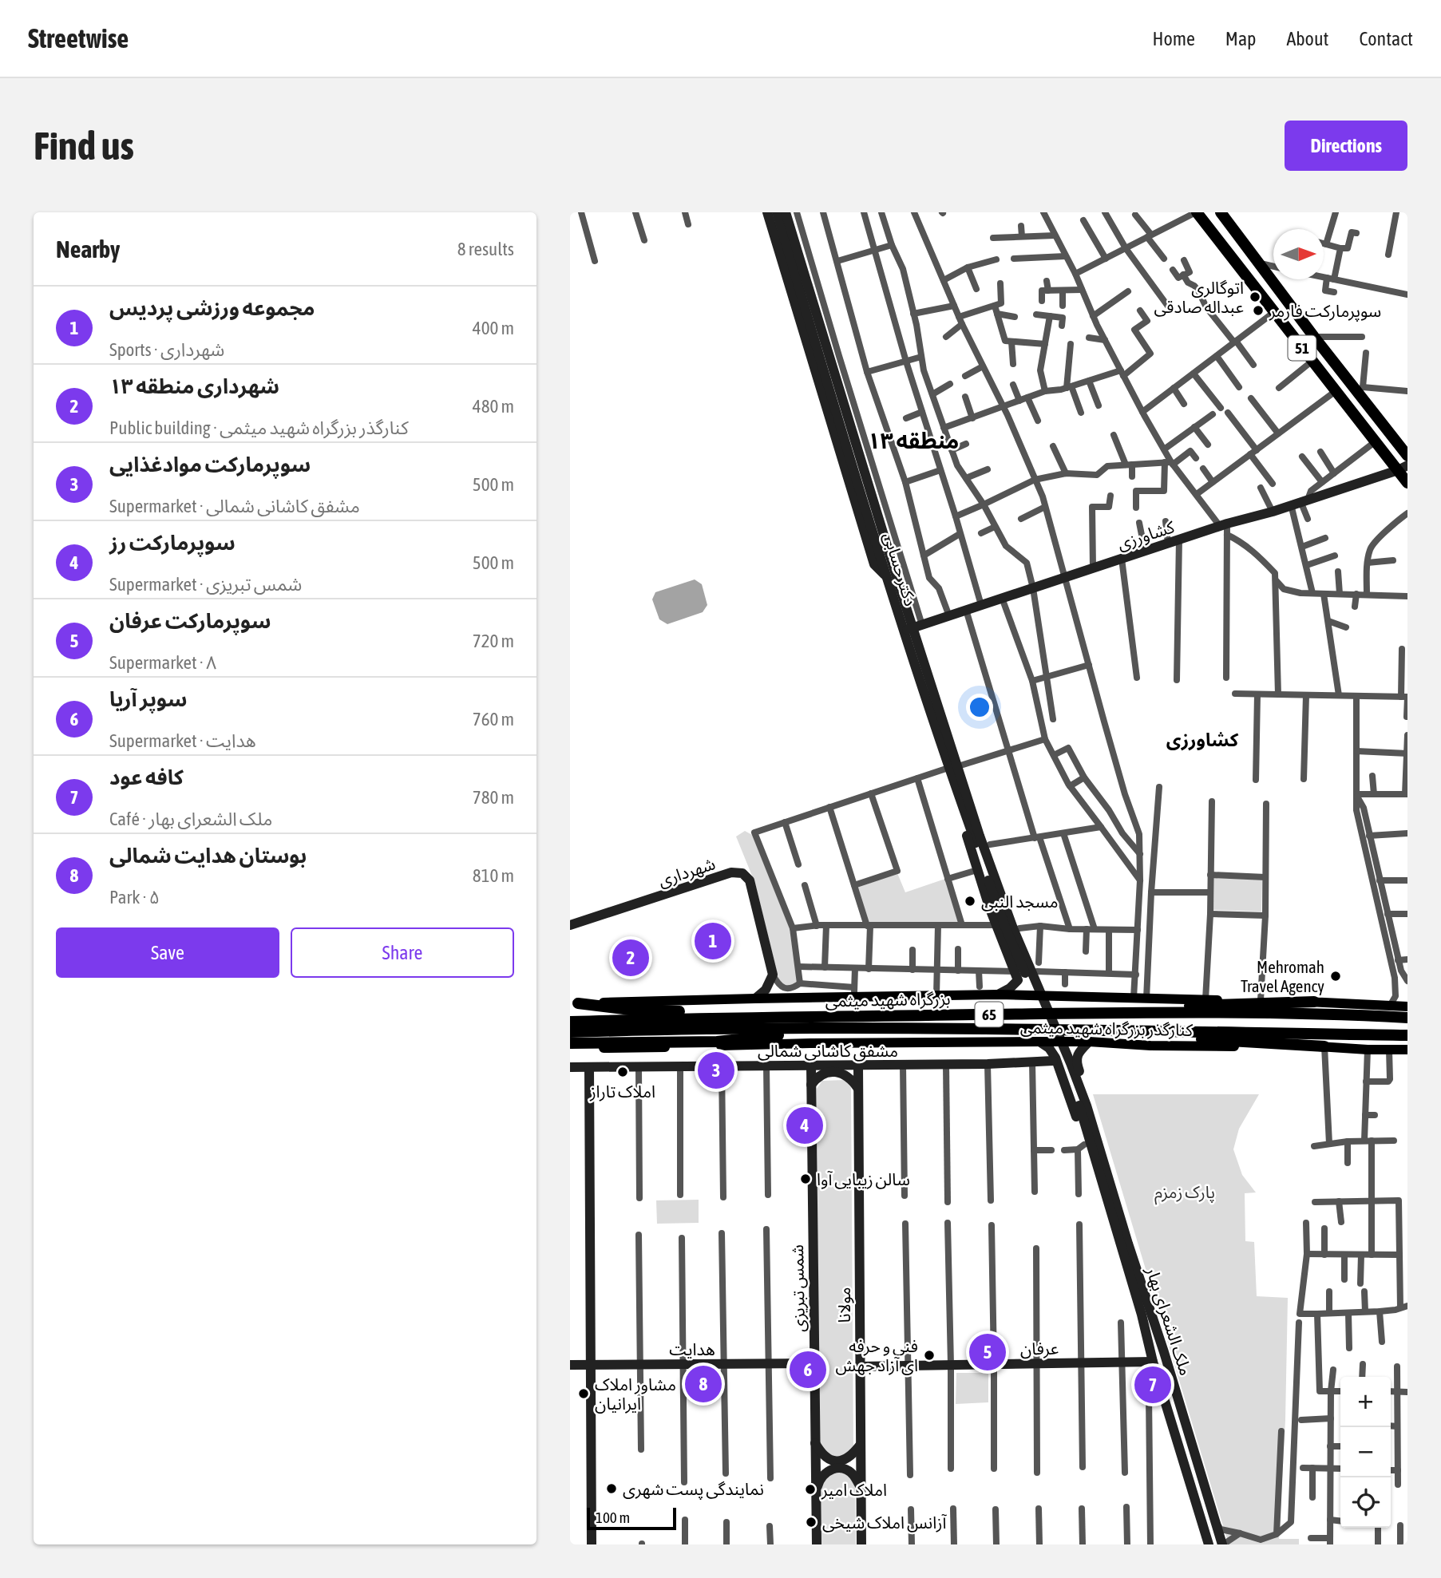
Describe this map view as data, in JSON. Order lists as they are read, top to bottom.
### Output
{
  "streets": {
    "highway": ["51", "بزرگراه شهید میثمی", "65"],
    "main road": [
      "کشاورزی",
      "دکتر حسابی",
      "شهرداری",
      "کنارگذر بزرگراه شهید میثمی",
      "مشفق کاشانی شمالی",
      "شمس تبریزی",
      "مولانا",
      "ملک الشعرای بهار",
      "عرفان",
      "هدایت"
    ]
  },
  "crossings": [
    ["51", "کشاورزی"],
    ["کشاورزی", "دکتر حسابی"],
    ["مشفق کاشانی شمالی", "شمس تبریزی"],
    ["مشفق کاشانی شمالی", "مولانا"],
    ["شمس تبریزی", "هدایت"],
    ["مولانا", "عرفان"],
    ["ملک الشعرای بهار", "عرفان"]
  ],
  "districts": ["منطقه ۱۳", "کشاورزی"],
  "parks": ["پارک زمزم"],
  "places": [
    "اتوگالری عبداله صادقی",
    "سوپرمارکت فارمر",
    "مسجد النبی",
    "Mehromah Travel Agency",
    "املاک تاراز",
    "سالن زیبایی آوا",
    "فنی و حرفه ای آزاد جهش",
    "مشاور املاک ایرانیان",
    "نمایندگی پست شهری",
    "املاک امیر",
    "آزانس املاک شیخی"
  ],
  "scale_bar": "100 m",
  "north": "right",
  "page": {
    "header": "Streetwise",
    "nav": [
      "Home",
      "Map",
      "About",
      "Contact"
    ],
    "buttons": [
      "Directions",
      ["Save", "Share"]
    ],
    "title": "Find us",
    "heading": ["Nearby", "8 results"],
    "list": [
      {
        "mark": "1",
        "name": "مجموعه ورزشی پردیس",
        "note": "Sports · شهرداری",
        "value": "400 m"
      },
      {
        "mark": "2",
        "name": "شهرداری منطقه ۱۳",
        "note": "Public building · کنارگذر بزرگراه شهید میثمی",
        "value": "480 m"
      },
      {
        "mark": "3",
        "name": "سوپرمارکت موادغذایی",
        "note": "Supermarket · مشفق کاشانی شمالی",
        "value": "500 m"
      },
      {
        "mark": "4",
        "name": "سوپرمارکت رز",
        "note": "Supermarket · شمس تبریزی",
        "value": "500 m"
      },
      {
        "mark": "5",
        "name": "سوپرمارکت عرفان",
        "note": "Supermarket · ۸",
        "value": "720 m"
      },
      {
        "mark": "6",
        "name": "سوپر آریا",
        "note": "Supermarket · هدایت",
        "value": "760 m"
      },
      {
        "mark": "7",
        "name": "کافه عود",
        "note": "Café · ملک الشعرای بهار",
        "value": "780 m"
      },
      {
        "mark": "8",
        "name": "بوستان هدایت شمالی",
        "note": "Park · ۵",
        "value": "810 m"
      }
    ],
    "pins": [
      "1",
      "2",
      "3",
      "4",
      "5",
      "6",
      "8",
      "7"
    ],
    "map_buttons": ["+", "−"],
    "scale": "100 m"
  }
}
